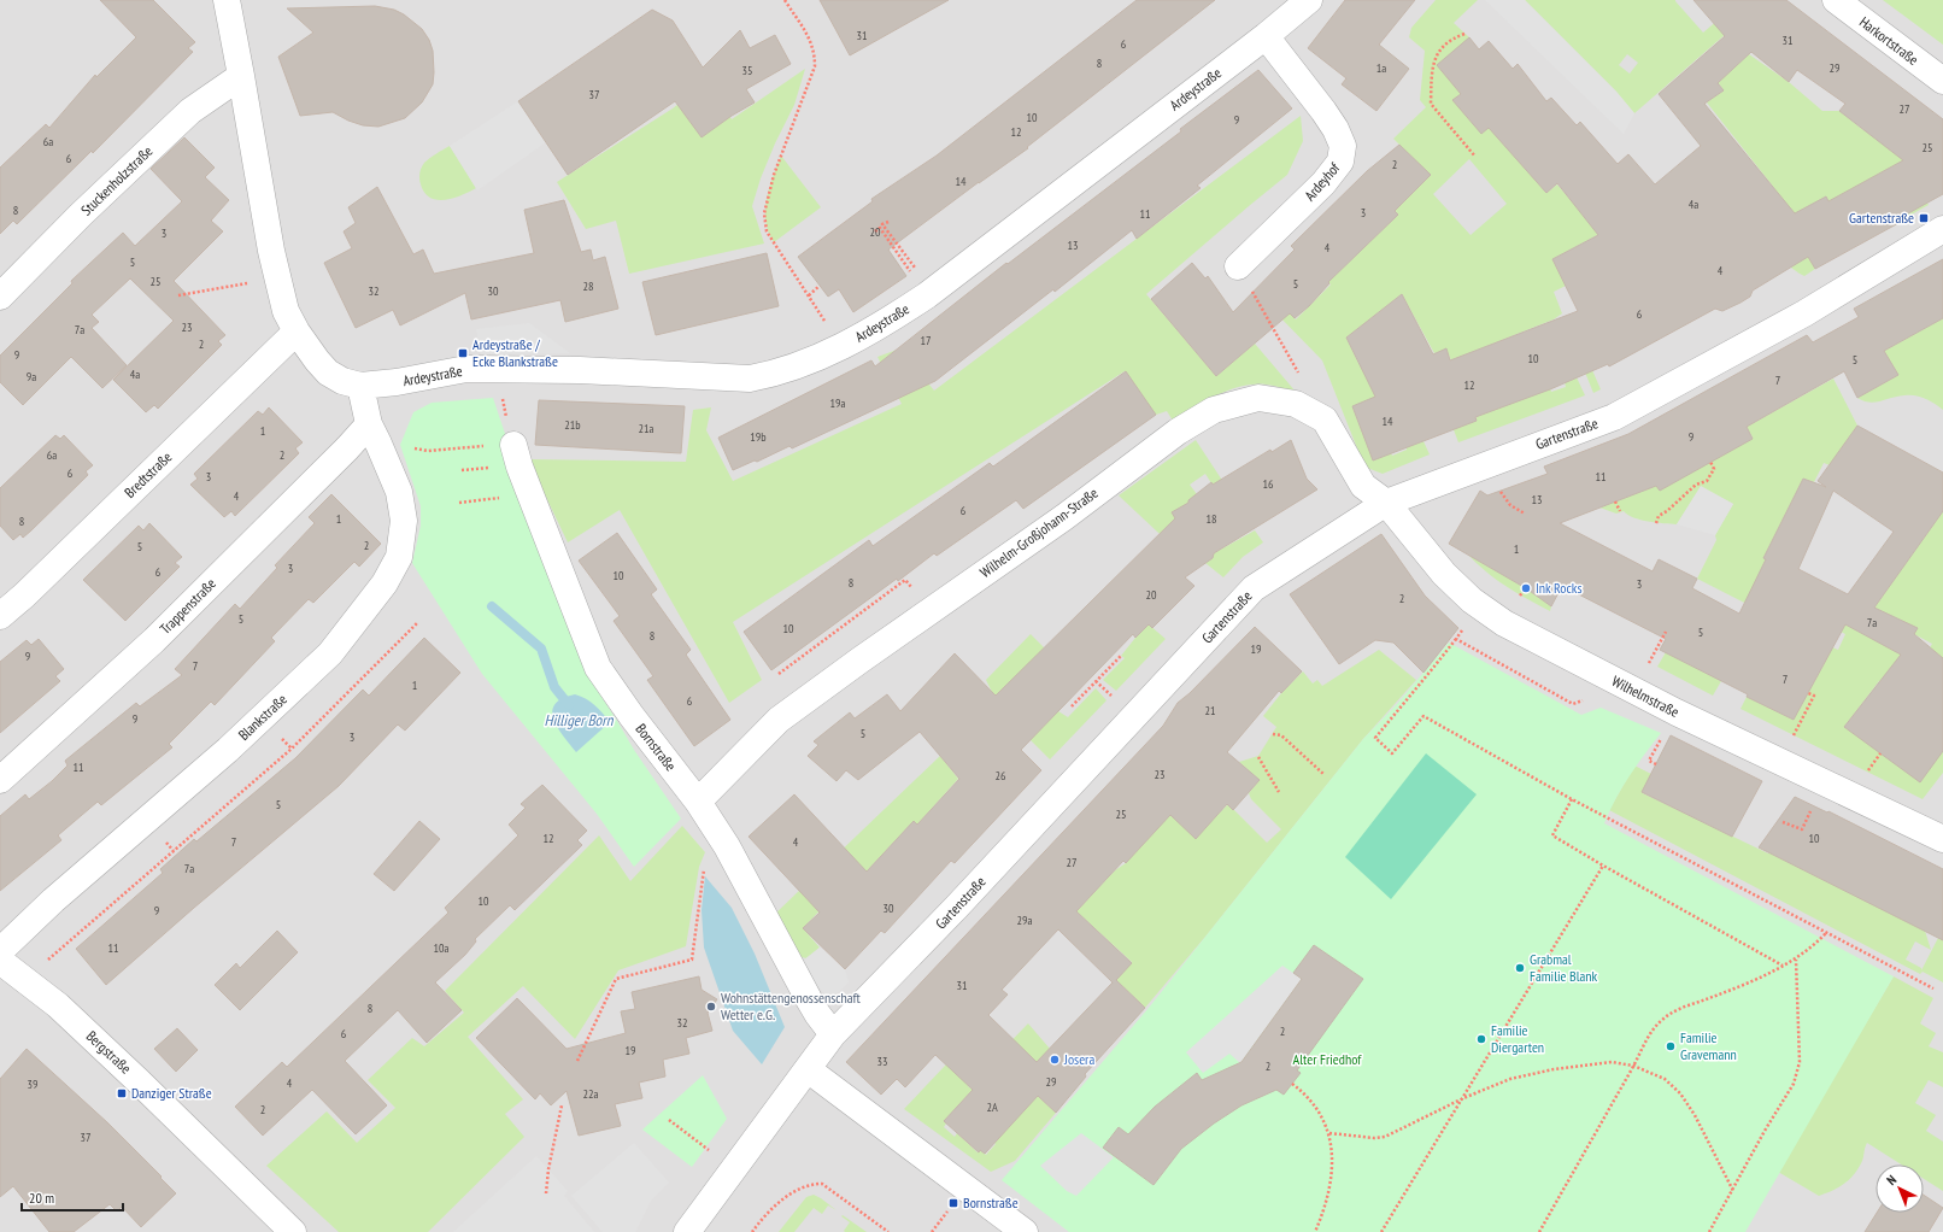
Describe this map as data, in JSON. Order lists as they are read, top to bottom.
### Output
{
  "streets": {
    "street": [
      "Harkortstraße",
      "Ardeystraße",
      "Stuckenholzstraße",
      "Ardeyhof",
      "Gartenstraße",
      "Bredtstraße",
      "Wilhelm-Großjohann-Straße",
      "Trappenstraße",
      "Wilhelmstraße",
      "Blankstraße",
      "Bornstraße",
      "Bergstraße"
    ]
  },
  "crossings": [
    ["Ardeystraße", "Stuckenholzstraße"],
    ["Ardeystraße", "Ardeyhof"],
    ["Ardeystraße", "Bredtstraße"],
    ["Gartenstraße", "Wilhelm-Großjohann-Straße"],
    ["Gartenstraße", "Wilhelmstraße"],
    ["Gartenstraße", "Bornstraße"],
    ["Wilhelm-Großjohann-Straße", "Wilhelmstraße"],
    ["Wilhelm-Großjohann-Straße", "Bornstraße"],
    ["Trappenstraße", "Blankstraße"]
  ],
  "water": ["Hilliger Born"],
  "parks": ["Alter Friedhof"],
  "places": {
    "transit": [
      "Gartenstraße",
      "Ardeystraße / Ecke Blankstraße",
      "Danziger Straße",
      "Bornstraße"
    ],
    "other": [
      "Ink Rocks",
      "Grabmal Familie Blank",
      "Wohnstättengenossenschaft Wetter e.G.",
      "Familie Diergarten",
      "Familie Gravemann",
      "Josera"
    ]
  },
  "house_numbers": [
    "31",
    "31",
    "6",
    "8",
    "1a",
    "29",
    "35",
    "37",
    "27",
    "10",
    "9",
    "12",
    "6a",
    "25",
    "6",
    "2",
    "14",
    "4a",
    "8",
    "3",
    "11",
    "20",
    "3",
    "13",
    "4",
    "5",
    "4",
    "25",
    "5",
    "28",
    "32",
    "30",
    "6",
    "23",
    "7a",
    "17",
    "2",
    "9",
    "10",
    "5",
    "4a",
    "9a",
    "7",
    "12",
    "19a",
    "14",
    "21b",
    "21a",
    "1",
    "19b",
    "9",
    "6a",
    "2",
    "6",
    "3",
    "11",
    "16",
    "4",
    "13",
    "6",
    "1",
    "18",
    "8",
    "2",
    "5",
    "1",
    "3",
    "6",
    "10",
    "8",
    "3",
    "20",
    "2",
    "5",
    "7a",
    "10",
    "5",
    "8",
    "19",
    "9",
    "7",
    "7",
    "1",
    "6",
    "21",
    "9",
    "5",
    "3",
    "11",
    "23",
    "26",
    "5",
    "25",
    "12",
    "10",
    "7",
    "4",
    "27",
    "7a",
    "10",
    "30",
    "9",
    "29a",
    "11",
    "10a",
    "31",
    "8",
    "32",
    "2",
    "6",
    "19",
    "33",
    "2",
    "29",
    "4",
    "39",
    "22a",
    "2A",
    "2",
    "37"
  ],
  "scale_bar": "20 m",
  "north": "top left"
}
